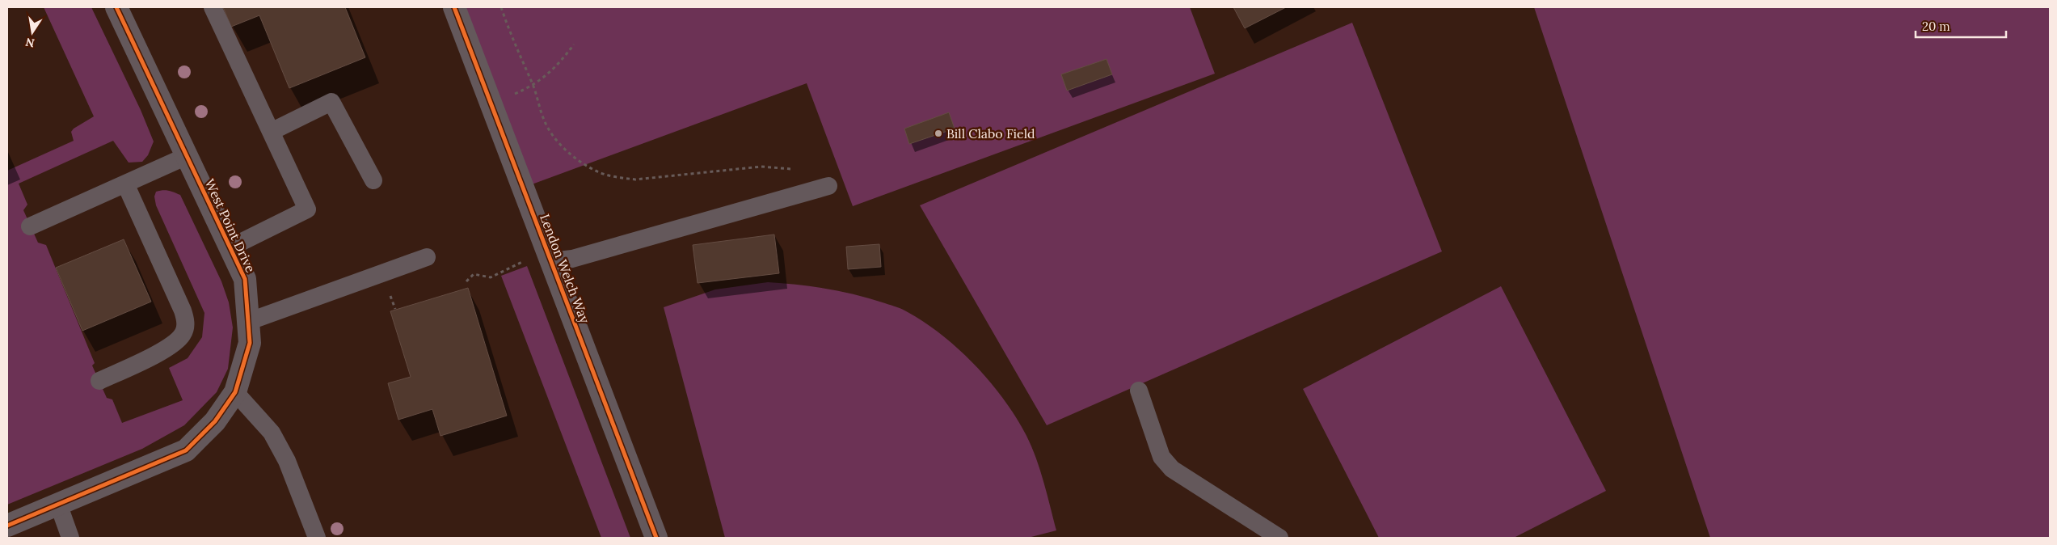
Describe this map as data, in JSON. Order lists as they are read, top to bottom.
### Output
{
  "streets": {
    "street": ["West Point Drive", "Lendon Welch Way"]
  },
  "places": ["Bill Clabo Field"],
  "scale_bar": "20 m",
  "north": "bottom"
}
